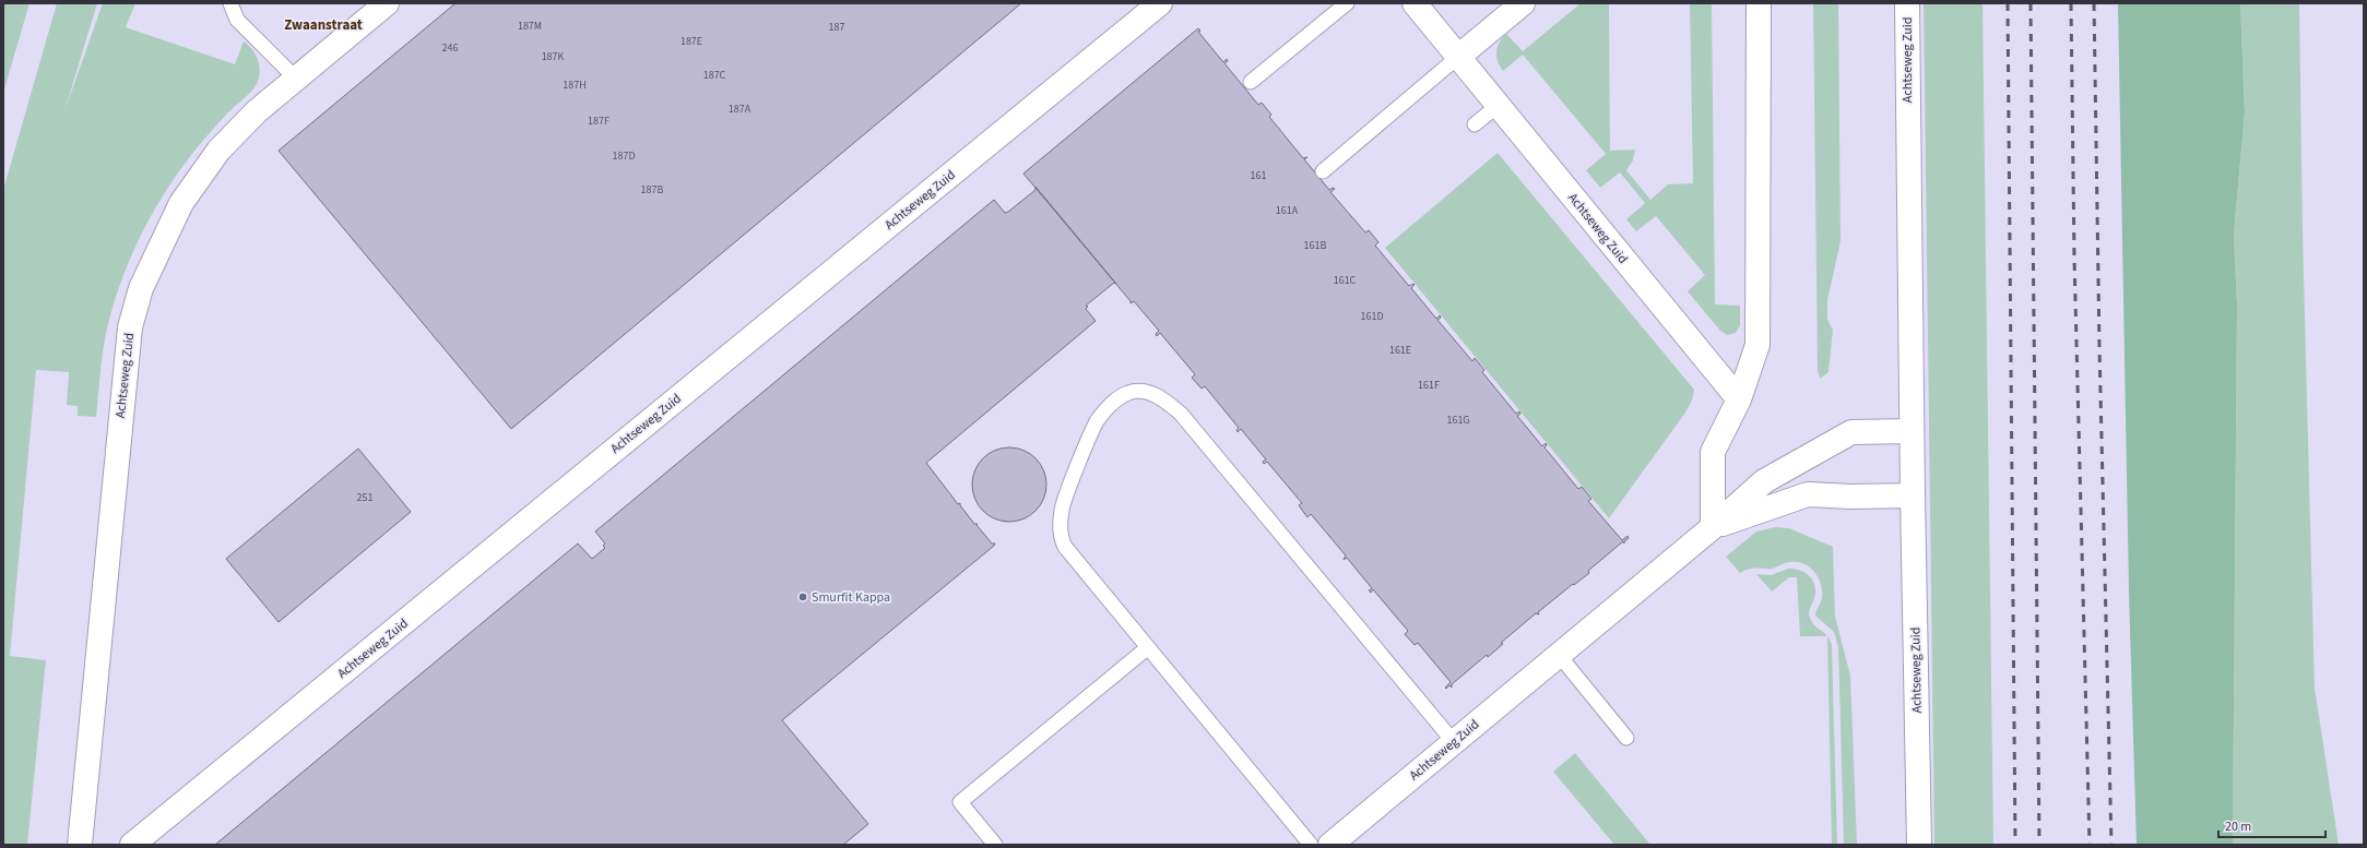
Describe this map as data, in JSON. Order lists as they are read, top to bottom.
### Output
{
  "streets": {
    "street": ["Achtseweg Zuid"]
  },
  "districts": ["Zwaanstraat"],
  "places": ["Smurfit Kappa"],
  "house_numbers": [
    "187M",
    "187",
    "187E",
    "246",
    "187K",
    "187C",
    "187H",
    "187A",
    "187F",
    "187D",
    "161",
    "187B",
    "161A",
    "161B",
    "161C",
    "161D",
    "161E",
    "161F",
    "161G",
    "251"
  ],
  "scale_bar": "20 m"
}
